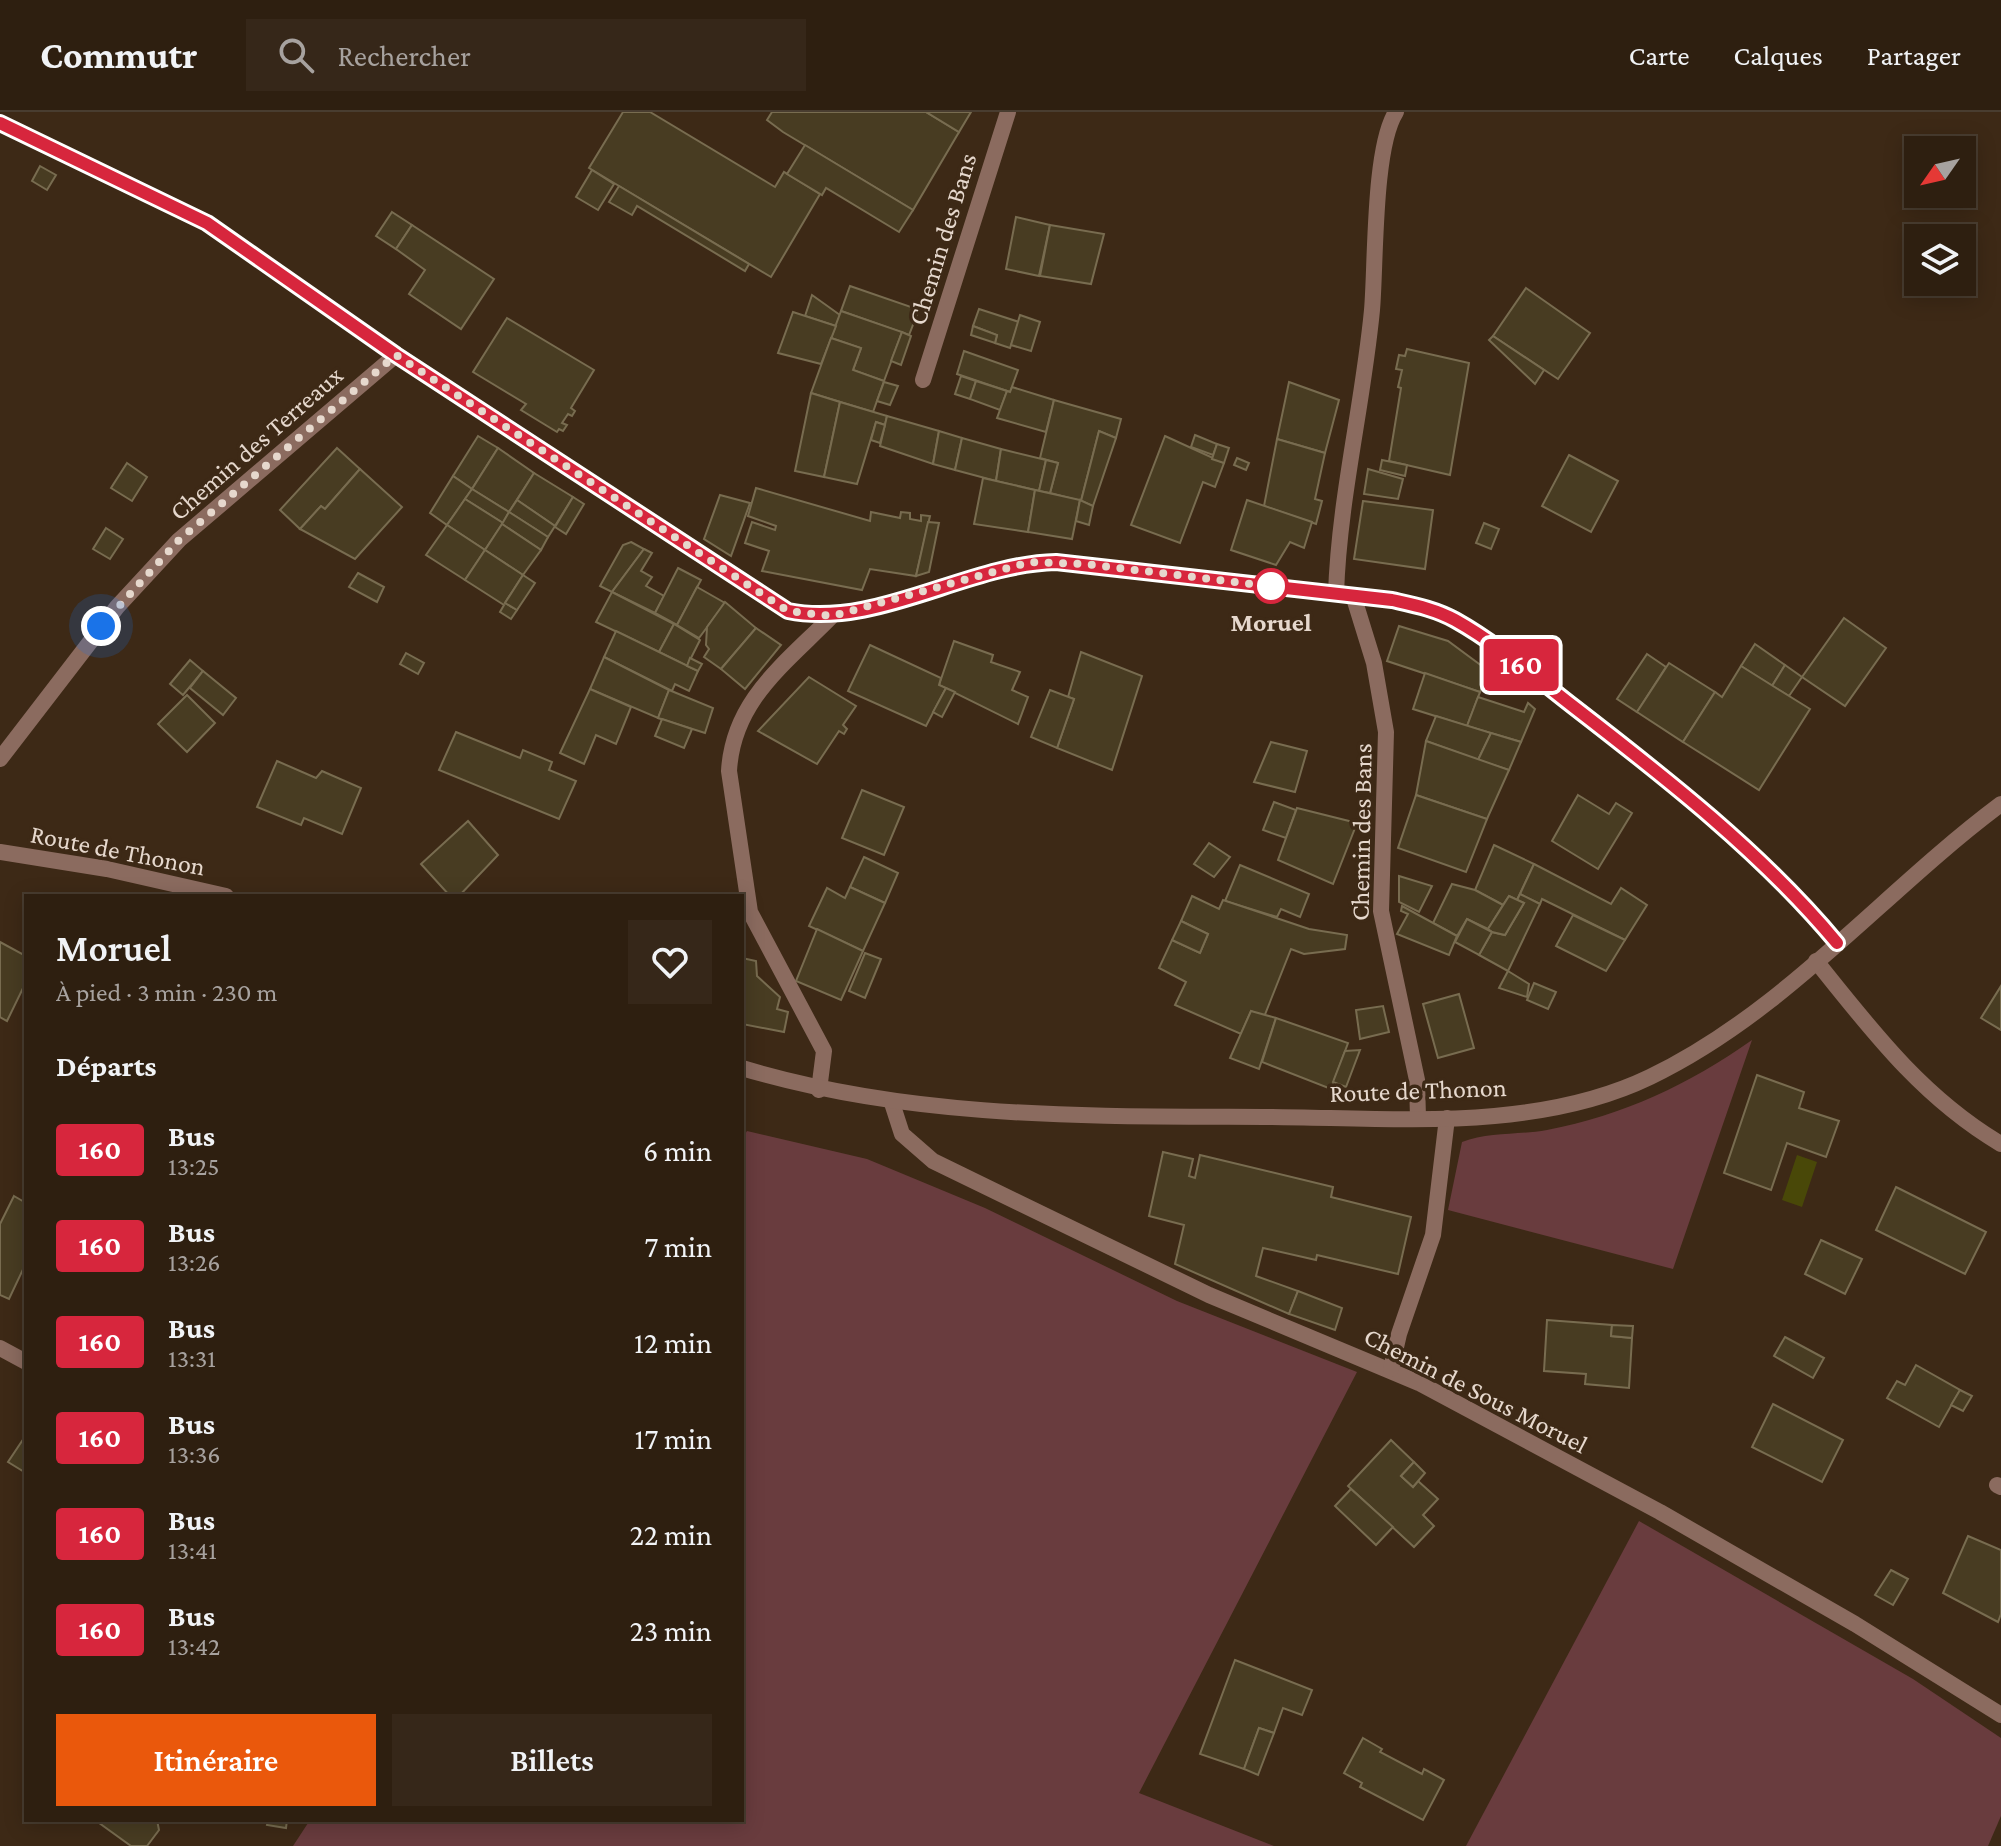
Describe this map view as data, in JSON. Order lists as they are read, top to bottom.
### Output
{
  "streets": {
    "street": [
      "Chemin des Bans",
      "Chemin des Terreaux",
      "Route de Thonon",
      "Chemin de Sous Moruel"
    ]
  },
  "crossings": [
    ["Chemin des Bans", "Route de Thonon"],
    ["Route de Thonon", "Chemin de Sous Moruel"]
  ],
  "places": ["Moruel"],
  "lines": ["bus line 160"],
  "north": "bottom left",
  "page": {
    "header": "Commutr",
    "search": "Rechercher",
    "nav": ["Carte", "Calques", "Partager"],
    "on_map": "160",
    "heading": [
      ["Moruel", "À pied · 3 min · 230 m"],
      "Départs"
    ],
    "list": [
      {
        "mark": "160",
        "name": "Bus",
        "note": "13:25",
        "value": "6 min"
      },
      {
        "mark": "160",
        "name": "Bus",
        "note": "13:26",
        "value": "7 min"
      },
      {
        "mark": "160",
        "name": "Bus",
        "note": "13:31",
        "value": "12 min"
      },
      {
        "mark": "160",
        "name": "Bus",
        "note": "13:36",
        "value": "17 min"
      },
      {
        "mark": "160",
        "name": "Bus",
        "note": "13:41",
        "value": "22 min"
      },
      {
        "mark": "160",
        "name": "Bus",
        "note": "13:42",
        "value": "23 min"
      }
    ],
    "buttons": ["Itinéraire", "Billets"]
  }
}
